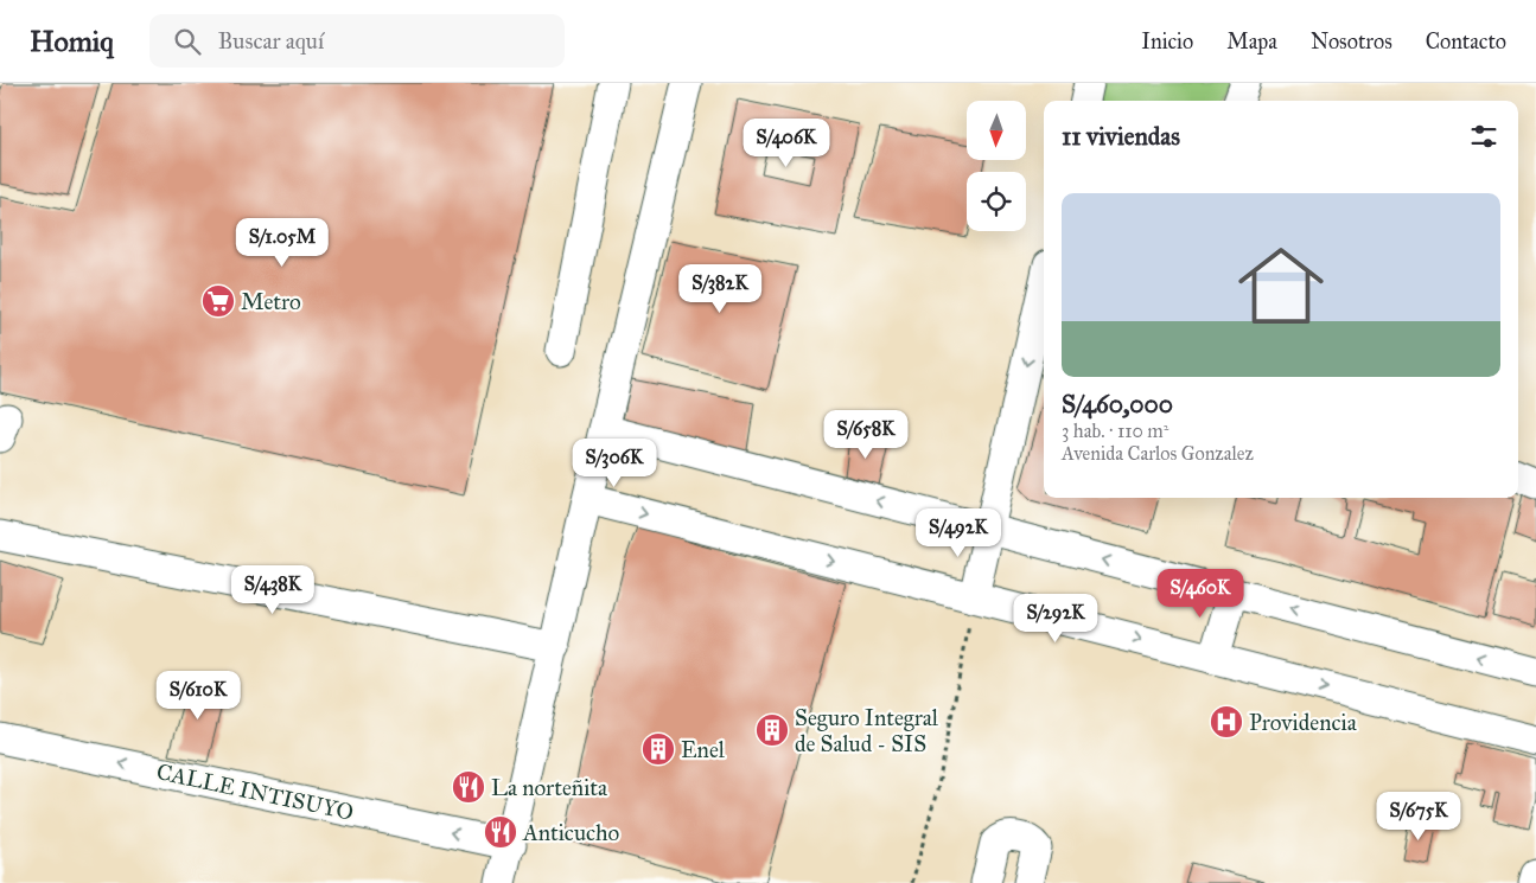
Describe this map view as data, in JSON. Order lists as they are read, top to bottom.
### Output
{
  "streets": {
    "street": ["CALLE INTISUYO"]
  },
  "places": {
    "supermarket": ["Metro"],
    "hospital": ["Providencia"],
    "building": ["Seguro Integral de Salud - SIS", "Enel"],
    "restaurant": ["La norteñita", "Anticucho"]
  },
  "north": "bottom",
  "page": {
    "header": "Homiq",
    "search": "Buscar aquí",
    "nav": [
      "Inicio",
      "Mapa",
      "Nosotros",
      "Contacto"
    ],
    "heading": "11 viviendas",
    "price": [
      "S/406K",
      "S/1.05M",
      "S/382K",
      "S/658K",
      "S/306K",
      "S/492K",
      "S/438K",
      "S/460K",
      "S/292K",
      "S/610K",
      "S/675K"
    ],
    "list": [
      {
        "name": "S/460,000",
        "note": "3 hab. · 110 m² · Avenida Carlos Gonzalez"
      }
    ]
  }
}
